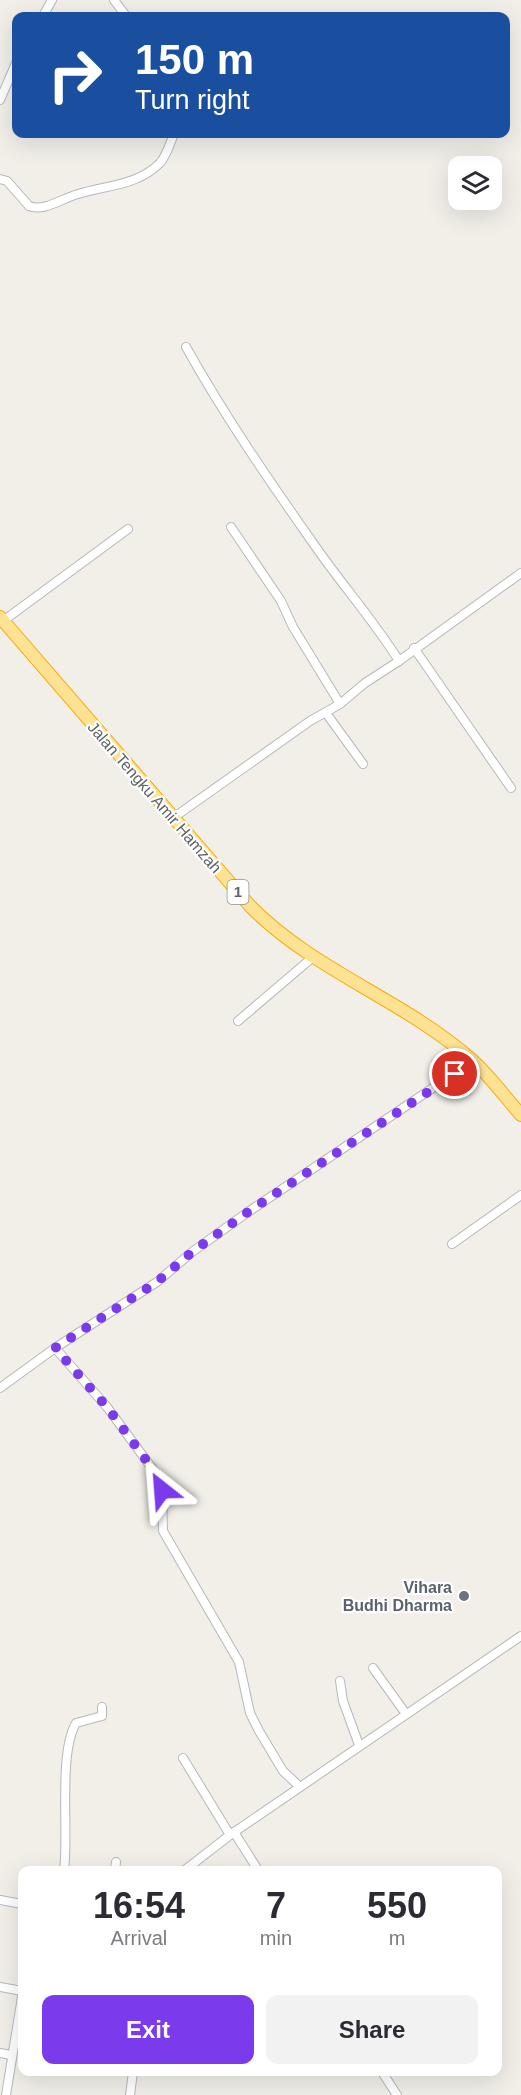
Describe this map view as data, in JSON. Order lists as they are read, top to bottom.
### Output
{
  "streets": {
    "highway": ["Jalan Tengku Amir Hamzah", "1"]
  },
  "places": ["Vihara Budhi Dharma"],
  "page": {
    "turn": ["150 m", "Turn right"],
    "eta": [
      "16:54",
      "Arrival",
      "7",
      "min",
      "550",
      "m"
    ],
    "buttons": ["Exit", "Share"]
  }
}
